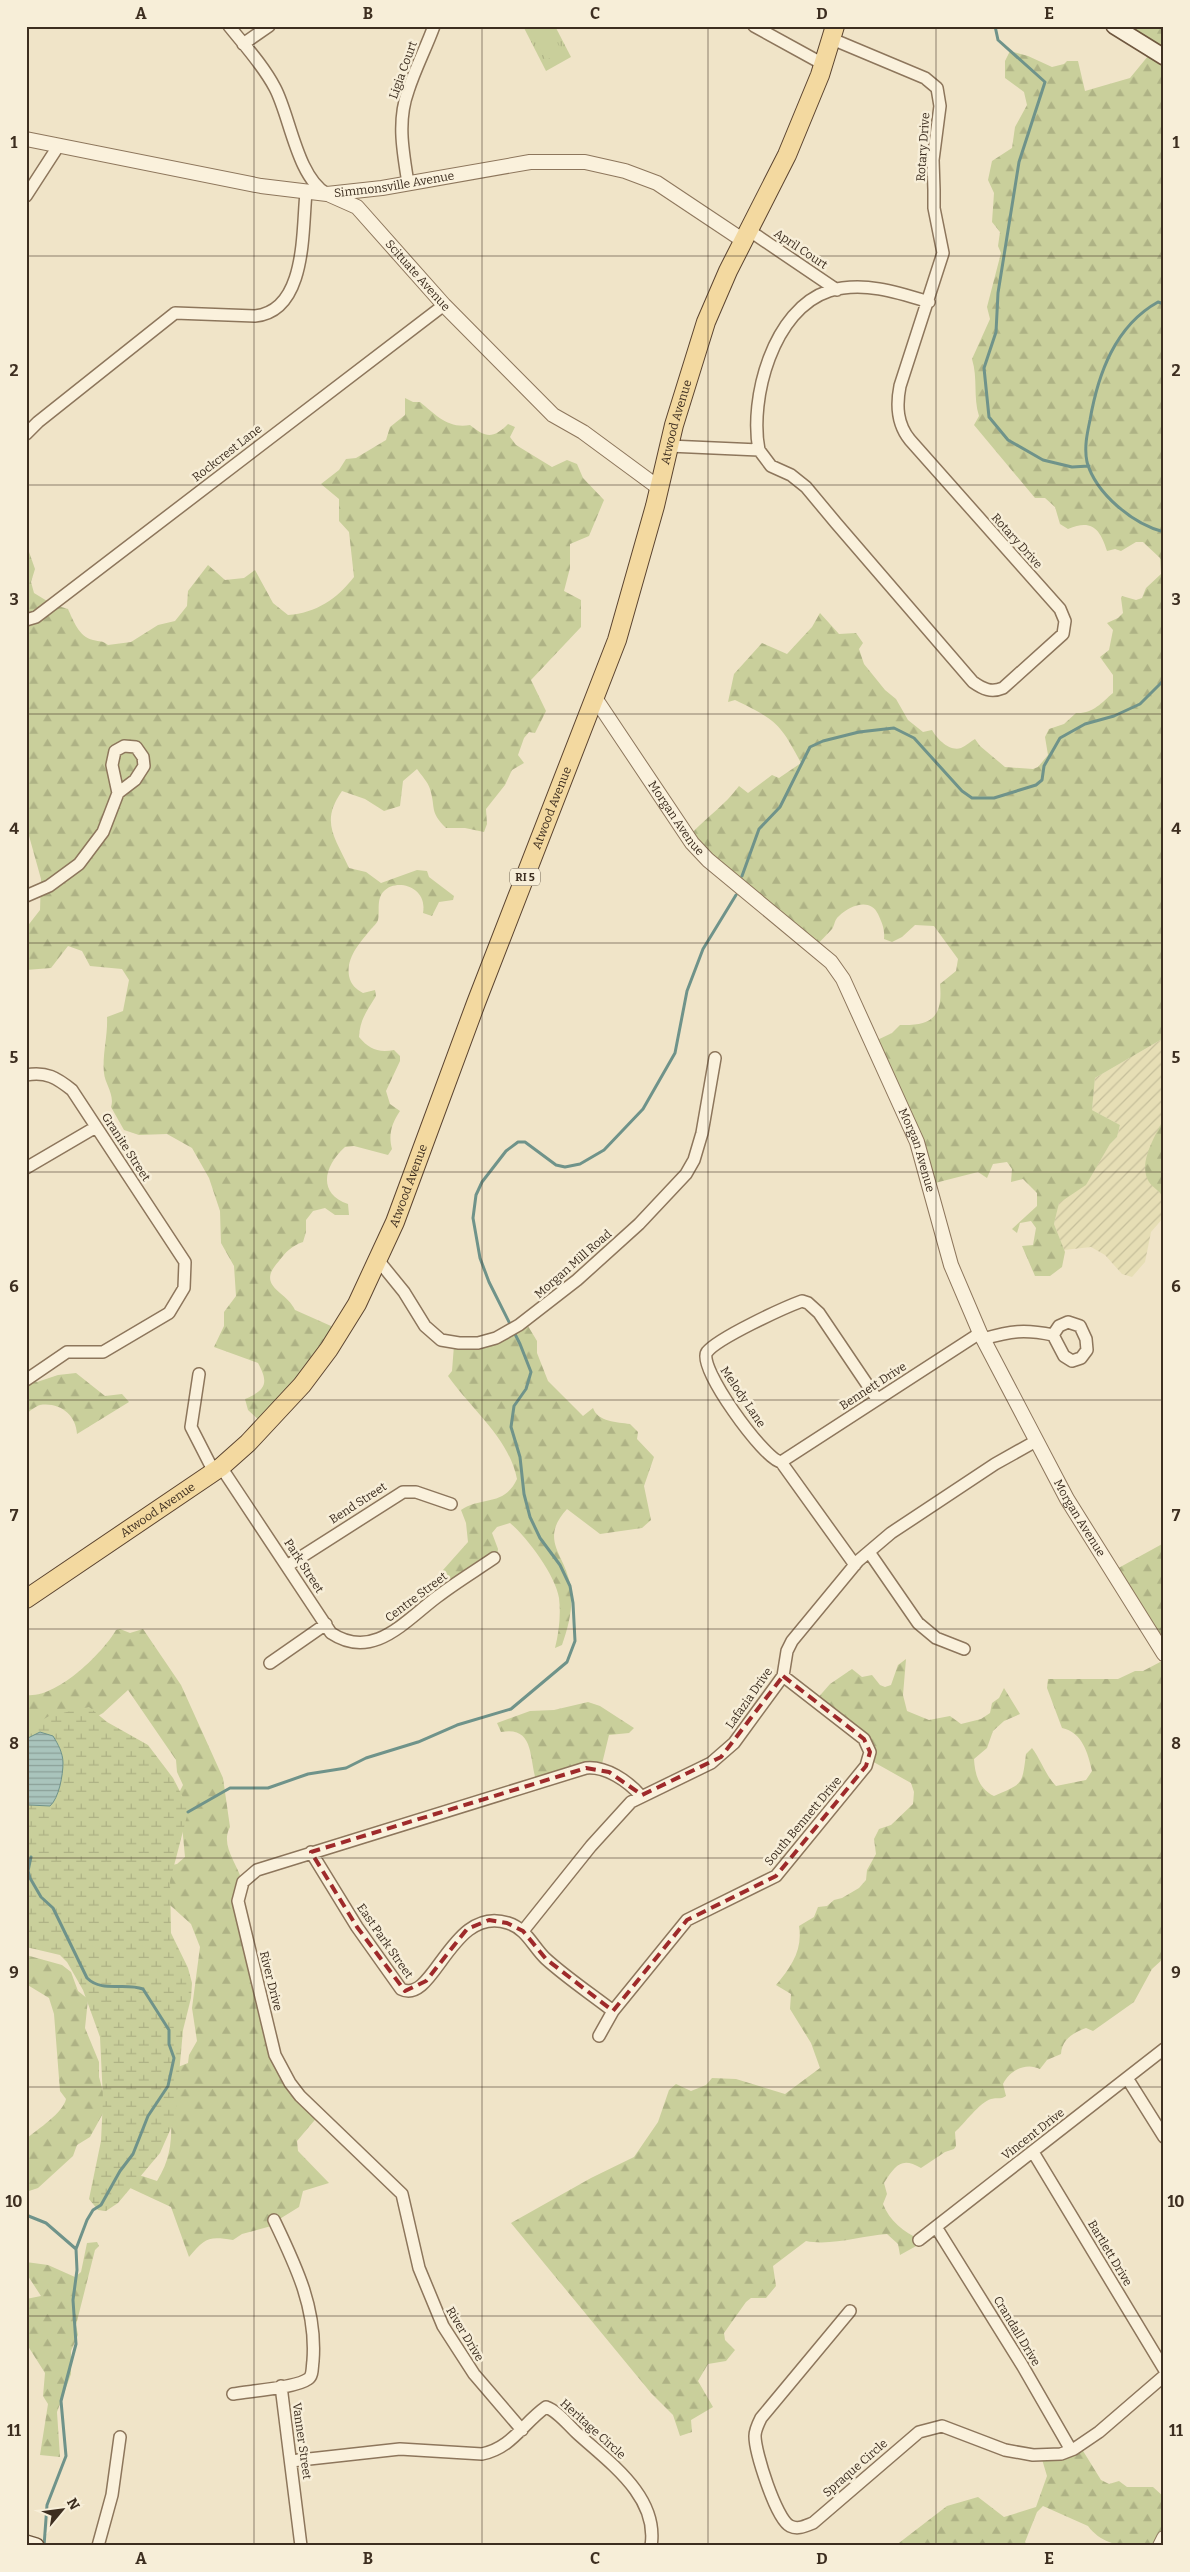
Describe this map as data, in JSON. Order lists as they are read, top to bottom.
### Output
{
  "streets": {
    "main road": ["Atwood Avenue", "RI 5"],
    "street": [
      "Ligia Court",
      "Rotary Drive",
      "Simmonsville Avenue",
      "April Court",
      "Scituate Avenue",
      "Rockcrest Lane",
      "Morgan Avenue",
      "Granite Street",
      "Morgan Mill Road",
      "Bennett Drive",
      "Melody Lane",
      "Bend Street",
      "Park Street",
      "Centre Street",
      "Lafazia Drive",
      "South Bennett Drive",
      "East Park Street",
      "River Drive",
      "Vincent Drive",
      "Bartlett Drive",
      "Crandall Drive",
      "Heritage Circle",
      "Vanner Street",
      "Spraque Circle"
    ]
  },
  "crossings": [
    ["Ligia Court", "Simmonsville Avenue"],
    ["Rotary Drive", "Atwood Avenue"],
    ["Simmonsville Avenue", "April Court"],
    ["Simmonsville Avenue", "Scituate Avenue"],
    ["Simmonsville Avenue", "Atwood Avenue"],
    ["April Court", "Atwood Avenue"],
    ["Scituate Avenue", "Atwood Avenue"],
    ["Scituate Avenue", "Rockcrest Lane"],
    ["Atwood Avenue", "Morgan Avenue"],
    ["Atwood Avenue", "Morgan Mill Road"],
    ["Atwood Avenue", "Park Street"],
    ["Morgan Avenue", "Bennett Drive"],
    ["Morgan Avenue", "Lafazia Drive"],
    ["Bennett Drive", "Melody Lane"],
    ["Melody Lane", "Lafazia Drive"],
    ["Bend Street", "Park Street"],
    ["Park Street", "Centre Street"],
    ["Lafazia Drive", "South Bennett Drive"],
    ["Lafazia Drive", "East Park Street"],
    ["Lafazia Drive", "River Drive"],
    ["South Bennett Drive", "East Park Street"],
    ["East Park Street", "River Drive"],
    ["River Drive", "Heritage Circle"],
    ["Vincent Drive", "Bartlett Drive"],
    ["Vincent Drive", "Crandall Drive"],
    ["Crandall Drive", "Spraque Circle"],
    ["Heritage Circle", "Vanner Street"]
  ],
  "north": "top right",
  "grid": {
    "columns": [
      "A",
      "B",
      "C",
      "D",
      "E"
    ],
    "rows": [
      "1",
      "2",
      "3",
      "4",
      "5",
      "6",
      "7",
      "8",
      "9",
      "10",
      "11"
    ]
  }
}
